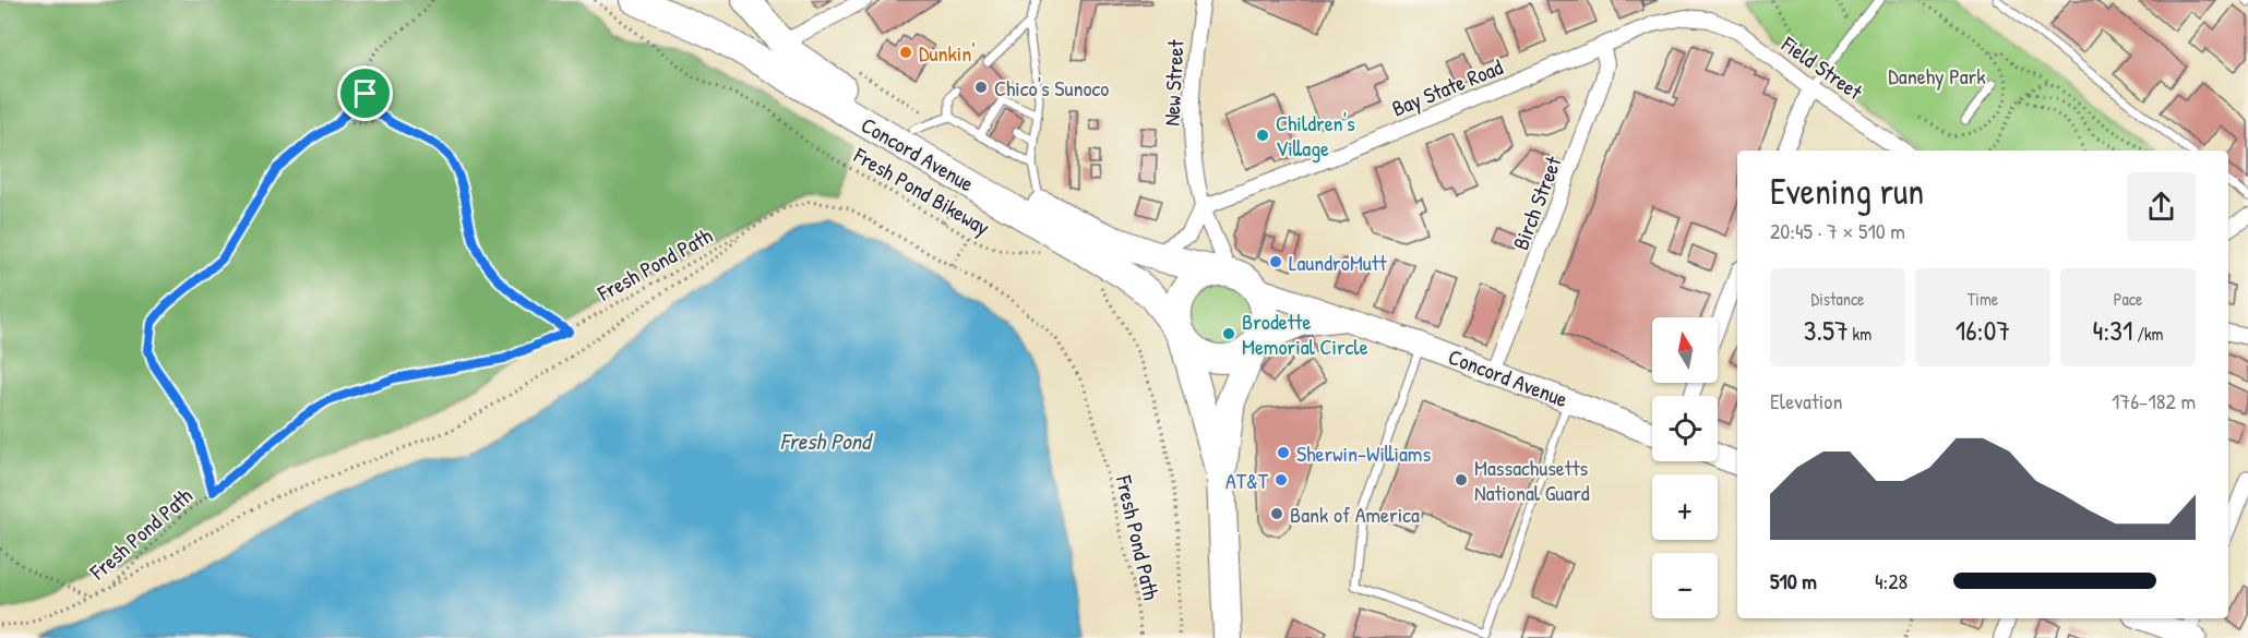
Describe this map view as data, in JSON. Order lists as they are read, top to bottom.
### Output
{
  "streets": {
    "highway": ["Concord Avenue"],
    "street": [
      "Field Street",
      "New Street",
      "Bay State Road",
      "Birch Street"
    ],
    "path": ["Fresh Pond Bikeway", "Fresh Pond Path"]
  },
  "crossings": [
    ["Field Street", "Bay State Road"],
    ["New Street", "Bay State Road"],
    ["New Street", "Concord Avenue"],
    ["Bay State Road", "Birch Street"],
    ["Concord Avenue", "Birch Street"]
  ],
  "water": ["Fresh Pond"],
  "parks": ["Danehy Park"],
  "places": [
    "Dunkin'",
    "Chico's Sunoco",
    "Children's Village",
    "LaundroMutt",
    "Brodette Memorial Circle",
    "Sherwin-Williams",
    "AT&T",
    "Massachusetts National Guard",
    "Bank of America"
  ],
  "north": "top",
  "page": {
    "heading": ["Evening run", "20:45 · 7 × 510 m"],
    "stats": [
      ["Distance", "3.57 km"],
      ["Time", "16:07"],
      ["Pace", "4:31 /km"]
    ],
    "map_buttons": ["+", "−"],
    "chart": ["Elevation", "176–182 m"],
    "list": [
      {
        "name": "510 m",
        "note": "4:28"
      }
    ]
  }
}
